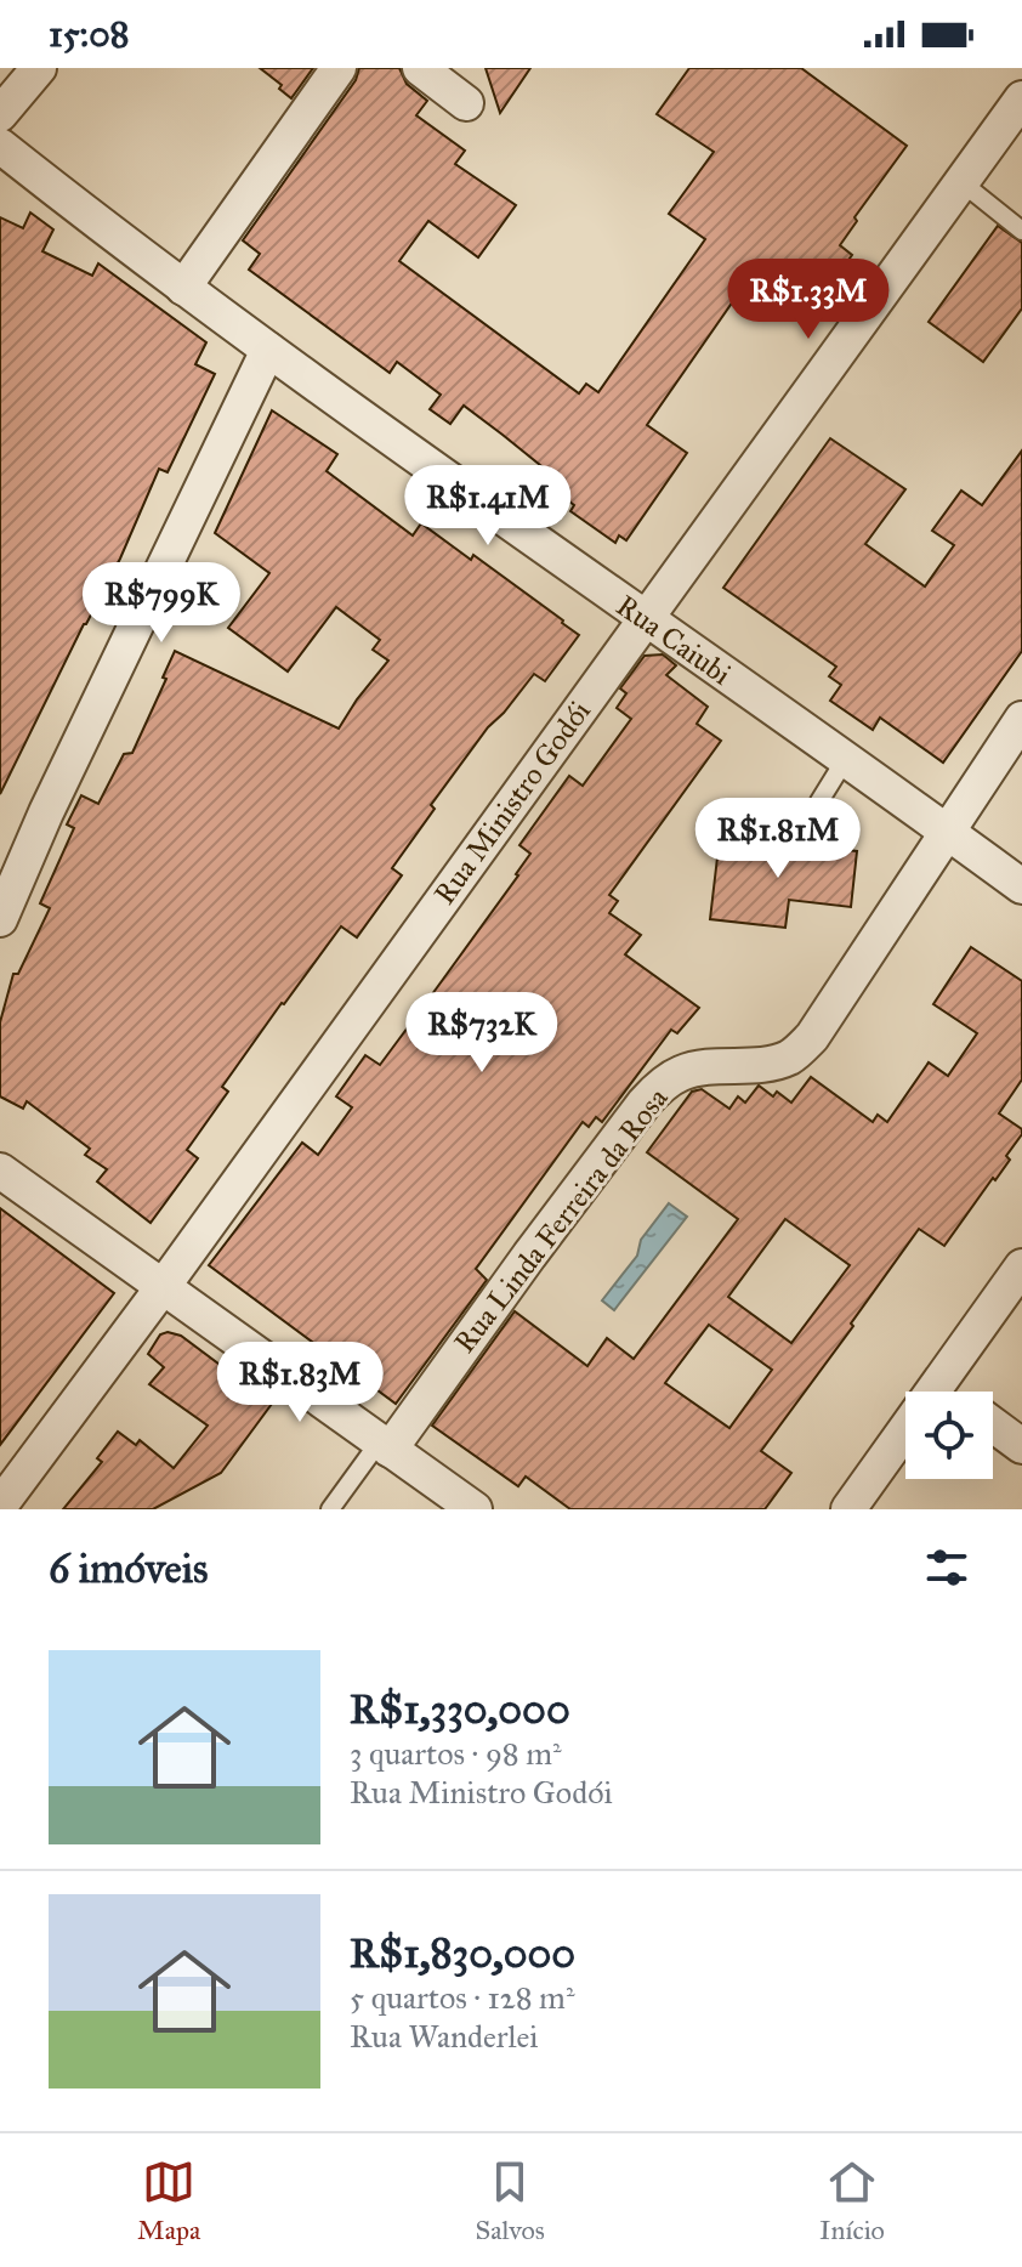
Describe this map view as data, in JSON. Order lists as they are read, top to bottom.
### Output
{
  "streets": {
    "street": ["Rua Caiubi", "Rua Ministro Godói", "Rua Linda Ferreira da Rosa"]
  },
  "crossings": [
    ["Rua Caiubi", "Rua Ministro Godói"],
    ["Rua Caiubi", "Rua Linda Ferreira da Rosa"]
  ],
  "page": {
    "status": "15:08",
    "price": [
      "R$1.33M",
      "R$1.41M",
      "R$799K",
      "R$1.81M",
      "R$732K",
      "R$1.83M"
    ],
    "heading": "6 imóveis",
    "list": [
      {
        "name": "R$1,330,000",
        "note": "3 quartos · 98 m² · Rua Ministro Godói"
      },
      {
        "name": "R$1,830,000",
        "note": "5 quartos · 128 m² · Rua Wanderlei"
      }
    ],
    "tabs": ["Mapa", "Salvos", "Início"]
  }
}
